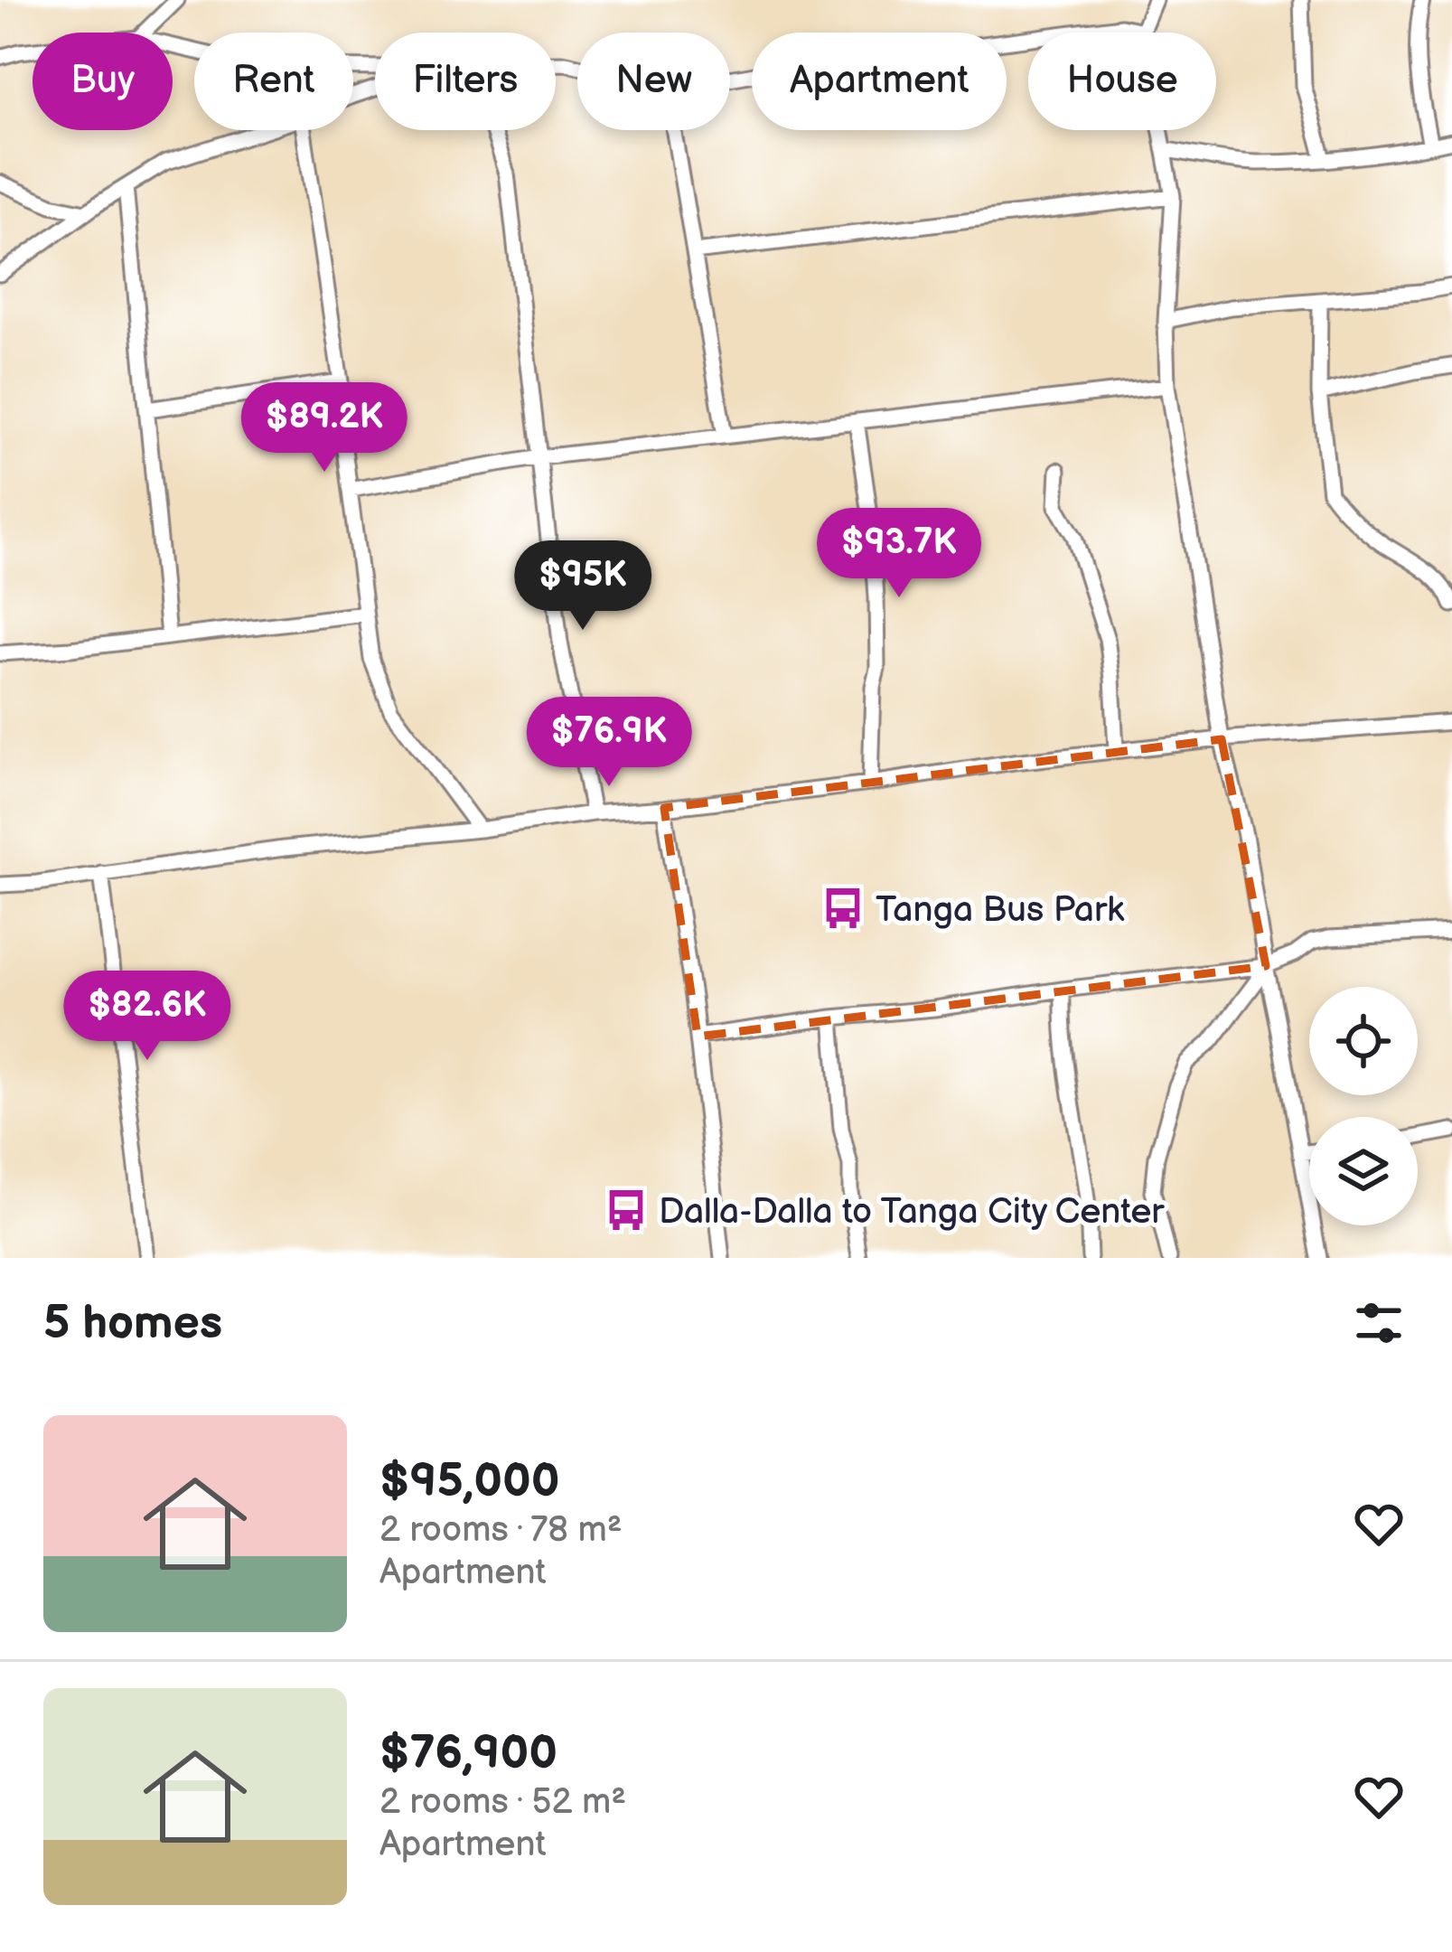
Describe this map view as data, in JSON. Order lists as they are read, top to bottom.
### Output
{
  "places": {
    "bus stop": ["Tanga Bus Park", "Dalla-Dalla to Tanga City Center"]
  },
  "page": {
    "chip": [
      "Buy",
      "Rent",
      "Filters",
      "New",
      "Apartment",
      "House"
    ],
    "price": [
      "$89.2K",
      "$93.7K",
      "$95K",
      "$76.9K",
      "$82.6K"
    ],
    "heading": "5 homes",
    "list": [
      {
        "name": "$95,000",
        "note": "2 rooms · 78 m² · Apartment"
      },
      {
        "name": "$76,900",
        "note": "2 rooms · 52 m² · Apartment"
      }
    ]
  }
}
